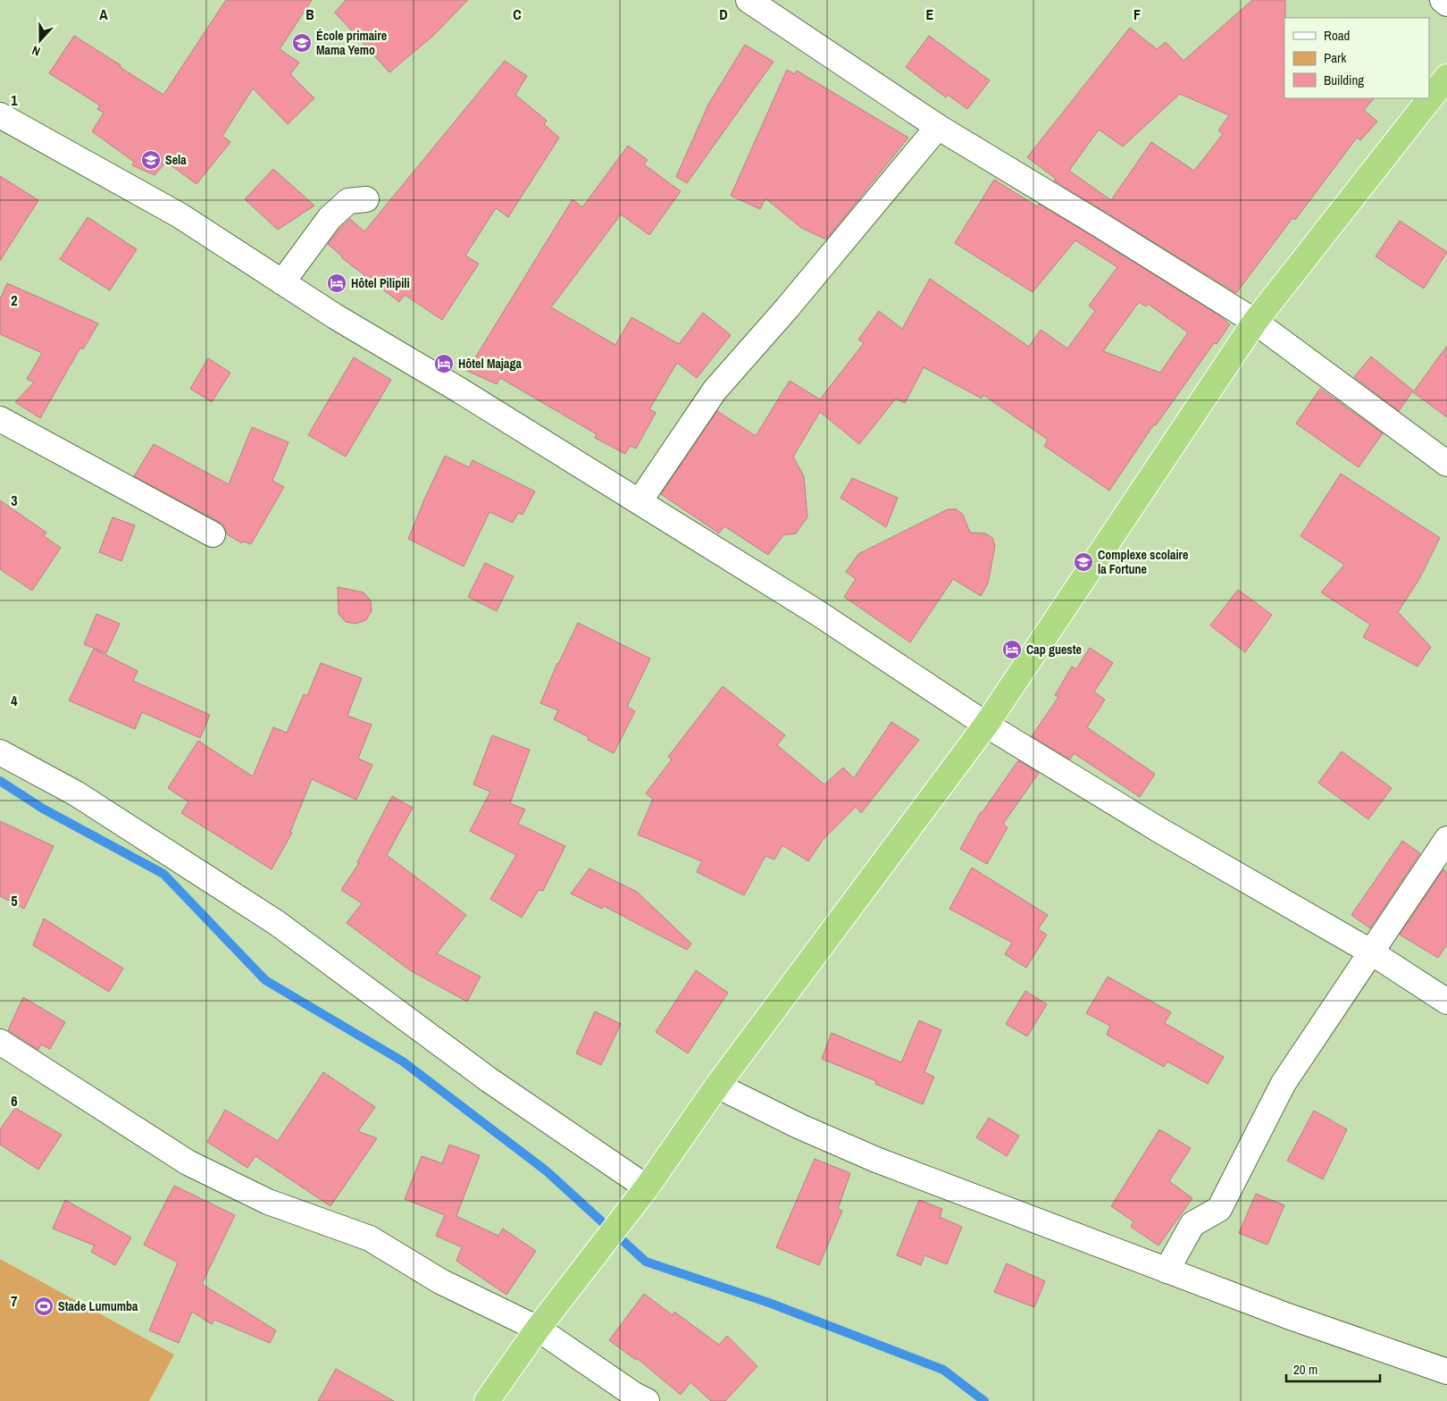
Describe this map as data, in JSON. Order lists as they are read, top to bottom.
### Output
{
  "places": {
    "school or university": ["École primaire Mama Yemo", "Sela", "Complexe scolaire la Fortune"],
    "hotel": ["Hôtel Pilipili", "Hôtel Majaga", "Cap gueste"],
    "sports": ["Stade Lumumba"]
  },
  "legend": ["Road", "Park", "Building"],
  "scale_bar": "20 m",
  "north": "bottom",
  "grid": {
    "columns": [
      "A",
      "B",
      "C",
      "D",
      "E",
      "F"
    ],
    "rows": [
      "1",
      "2",
      "3",
      "4",
      "5",
      "6",
      "7"
    ]
  }
}
